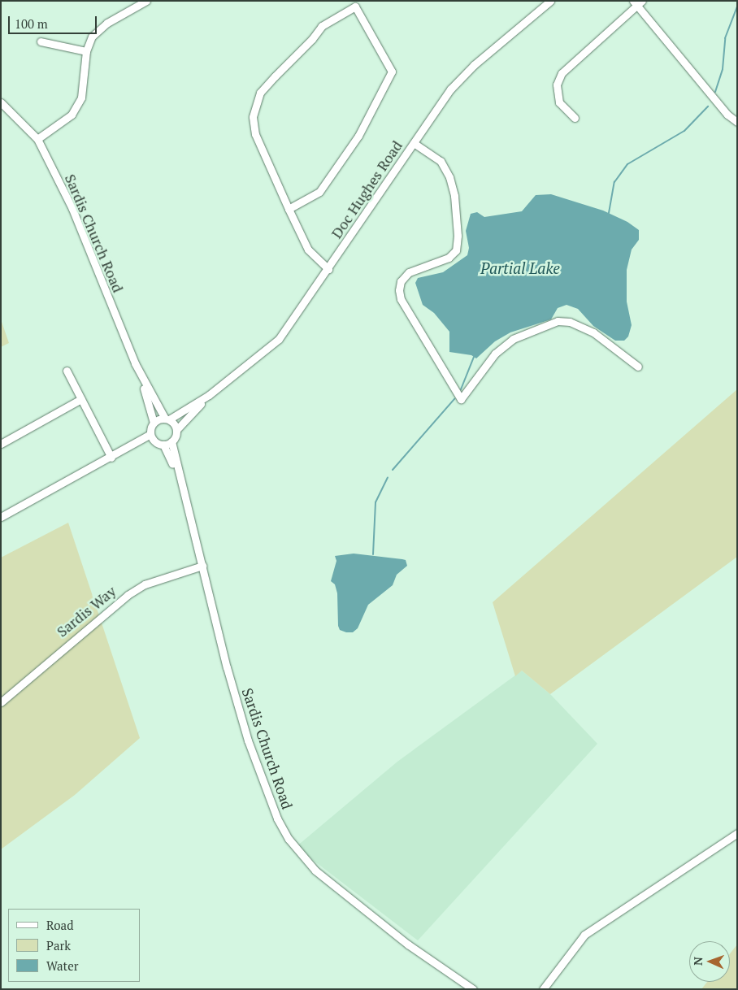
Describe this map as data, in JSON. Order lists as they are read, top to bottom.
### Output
{
  "streets": {
    "street": ["Doc Hughes Road", "Sardis Church Road", "Sardis Way"]
  },
  "crossings": [
    ["Doc Hughes Road", "Sardis Church Road"],
    ["Sardis Church Road", "Sardis Way"]
  ],
  "water": ["Partial Lake"],
  "legend": ["Road", "Park", "Water"],
  "scale_bar": "100 m",
  "north": "left"
}
